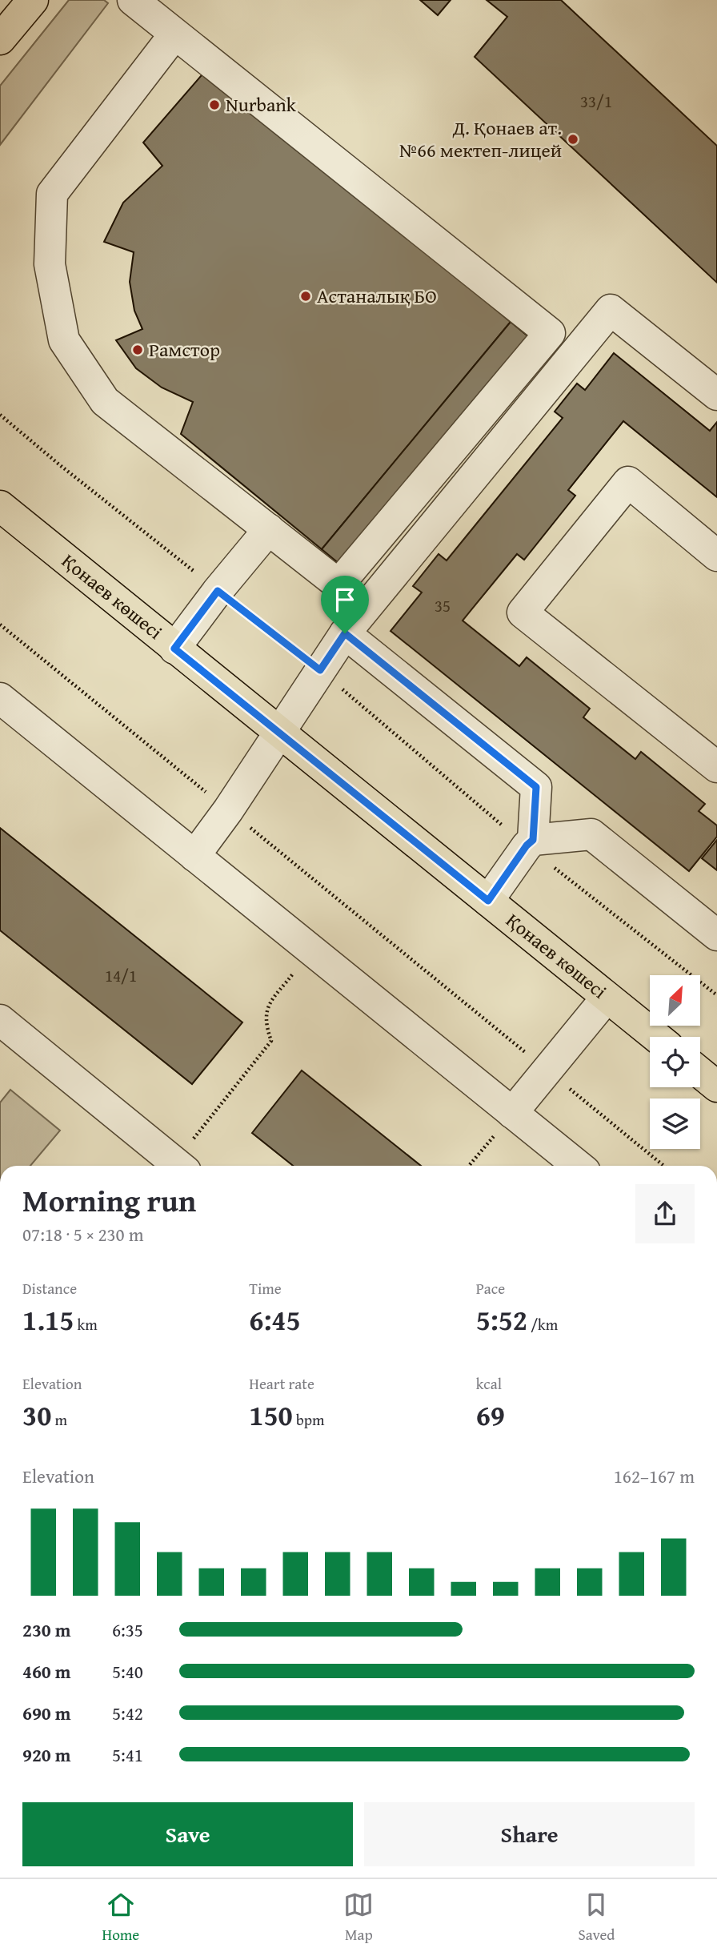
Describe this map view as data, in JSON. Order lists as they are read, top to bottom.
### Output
{
  "streets": {
    "main road": ["Қонаев көшесі"]
  },
  "places": [
    "Nurbank",
    "Д. Қонаев ат. №66 мектеп-лицей",
    "Астаналық БО",
    "Рамстор"
  ],
  "house_numbers": ["33/1", "35", "14/1"],
  "north": "top right",
  "page": {
    "heading": ["Morning run", "07:18 · 5 × 230 m"],
    "stats": [
      ["Distance", "1.15 km"],
      ["Time", "6:45"],
      ["Pace", "5:52 /km"],
      ["Elevation", "30 m"],
      ["Heart rate", "150 bpm"],
      ["kcal", "69"]
    ],
    "chart": ["Elevation", "162–167 m"],
    "list": [
      {
        "name": "230 m",
        "note": "6:35"
      },
      {
        "name": "460 m",
        "note": "5:40"
      },
      {
        "name": "690 m",
        "note": "5:42"
      },
      {
        "name": "920 m",
        "note": "5:41"
      }
    ],
    "buttons": ["Save", "Share"],
    "tabs": ["Home", "Map", "Saved"]
  }
}
